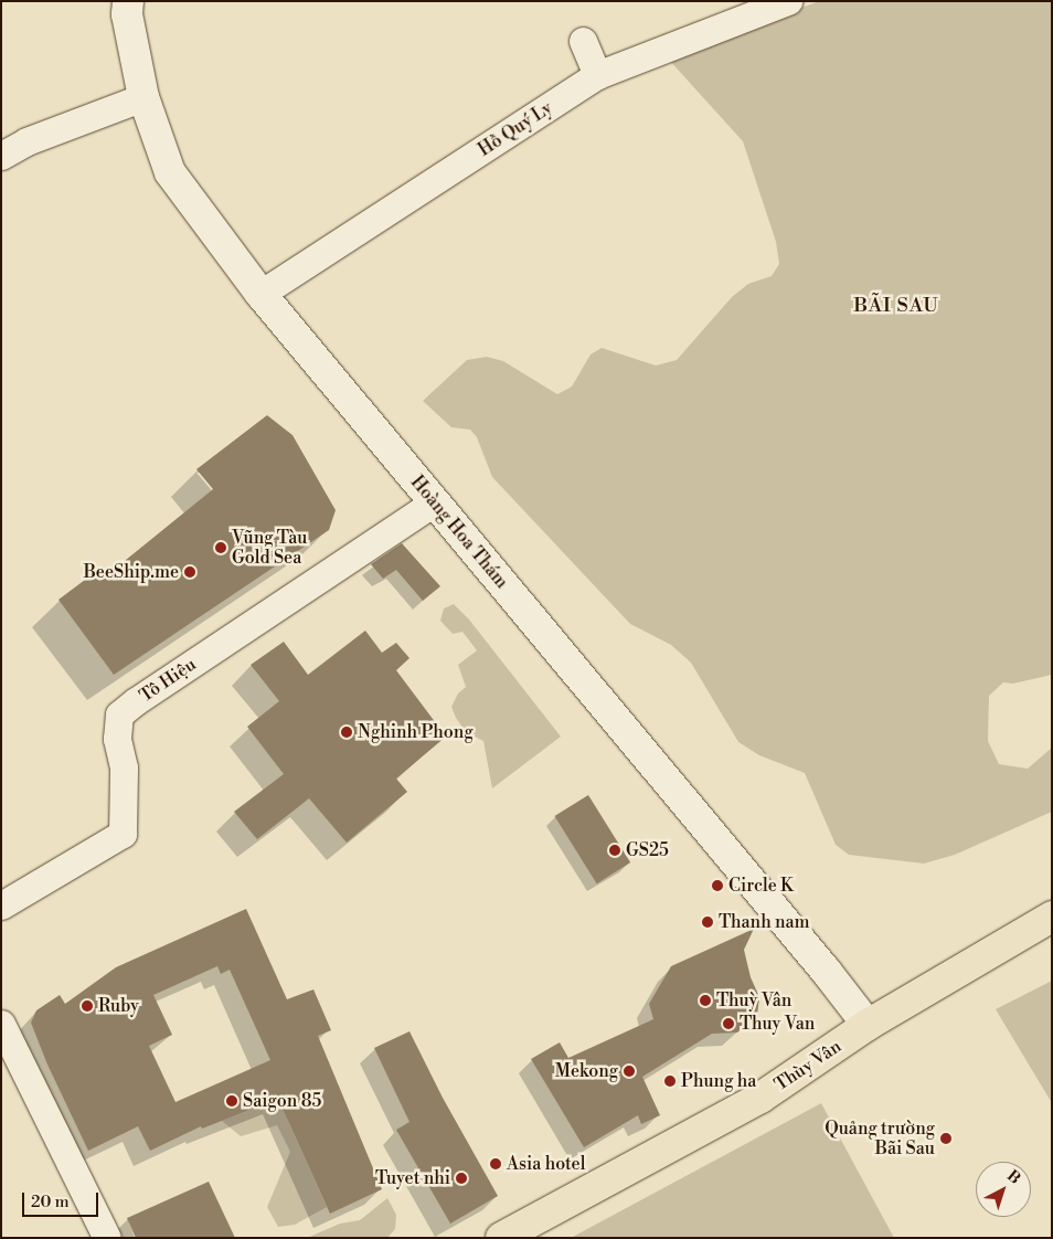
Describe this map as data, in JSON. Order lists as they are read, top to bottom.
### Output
{
  "streets": {
    "main road": ["Hoàng Hoa Thám", "Thùy Vân"],
    "street": ["Hồ Quý Ly", "Tô Hiệu"]
  },
  "crossings": [
    ["Hồ Quý Ly", "Hoàng Hoa Thám"],
    ["Hoàng Hoa Thám", "Tô Hiệu"],
    ["Hoàng Hoa Thám", "Thùy Vân"]
  ],
  "districts": ["BÃI SAU"],
  "places": [
    "Vũng Tàu Gold Sea",
    "BeeShip.me",
    "Nghinh Phong",
    "GS25",
    "Circle K",
    "Thanh nam",
    "Thuỳ Vân",
    "Ruby",
    "Thuy Van",
    "Mekong",
    "Phung ha",
    "Saigon 85",
    "Quảng trường Bãi Sau",
    "Asia hotel",
    "Tuyet nhi"
  ],
  "scale_bar": "20 m",
  "north": "top right"
}
